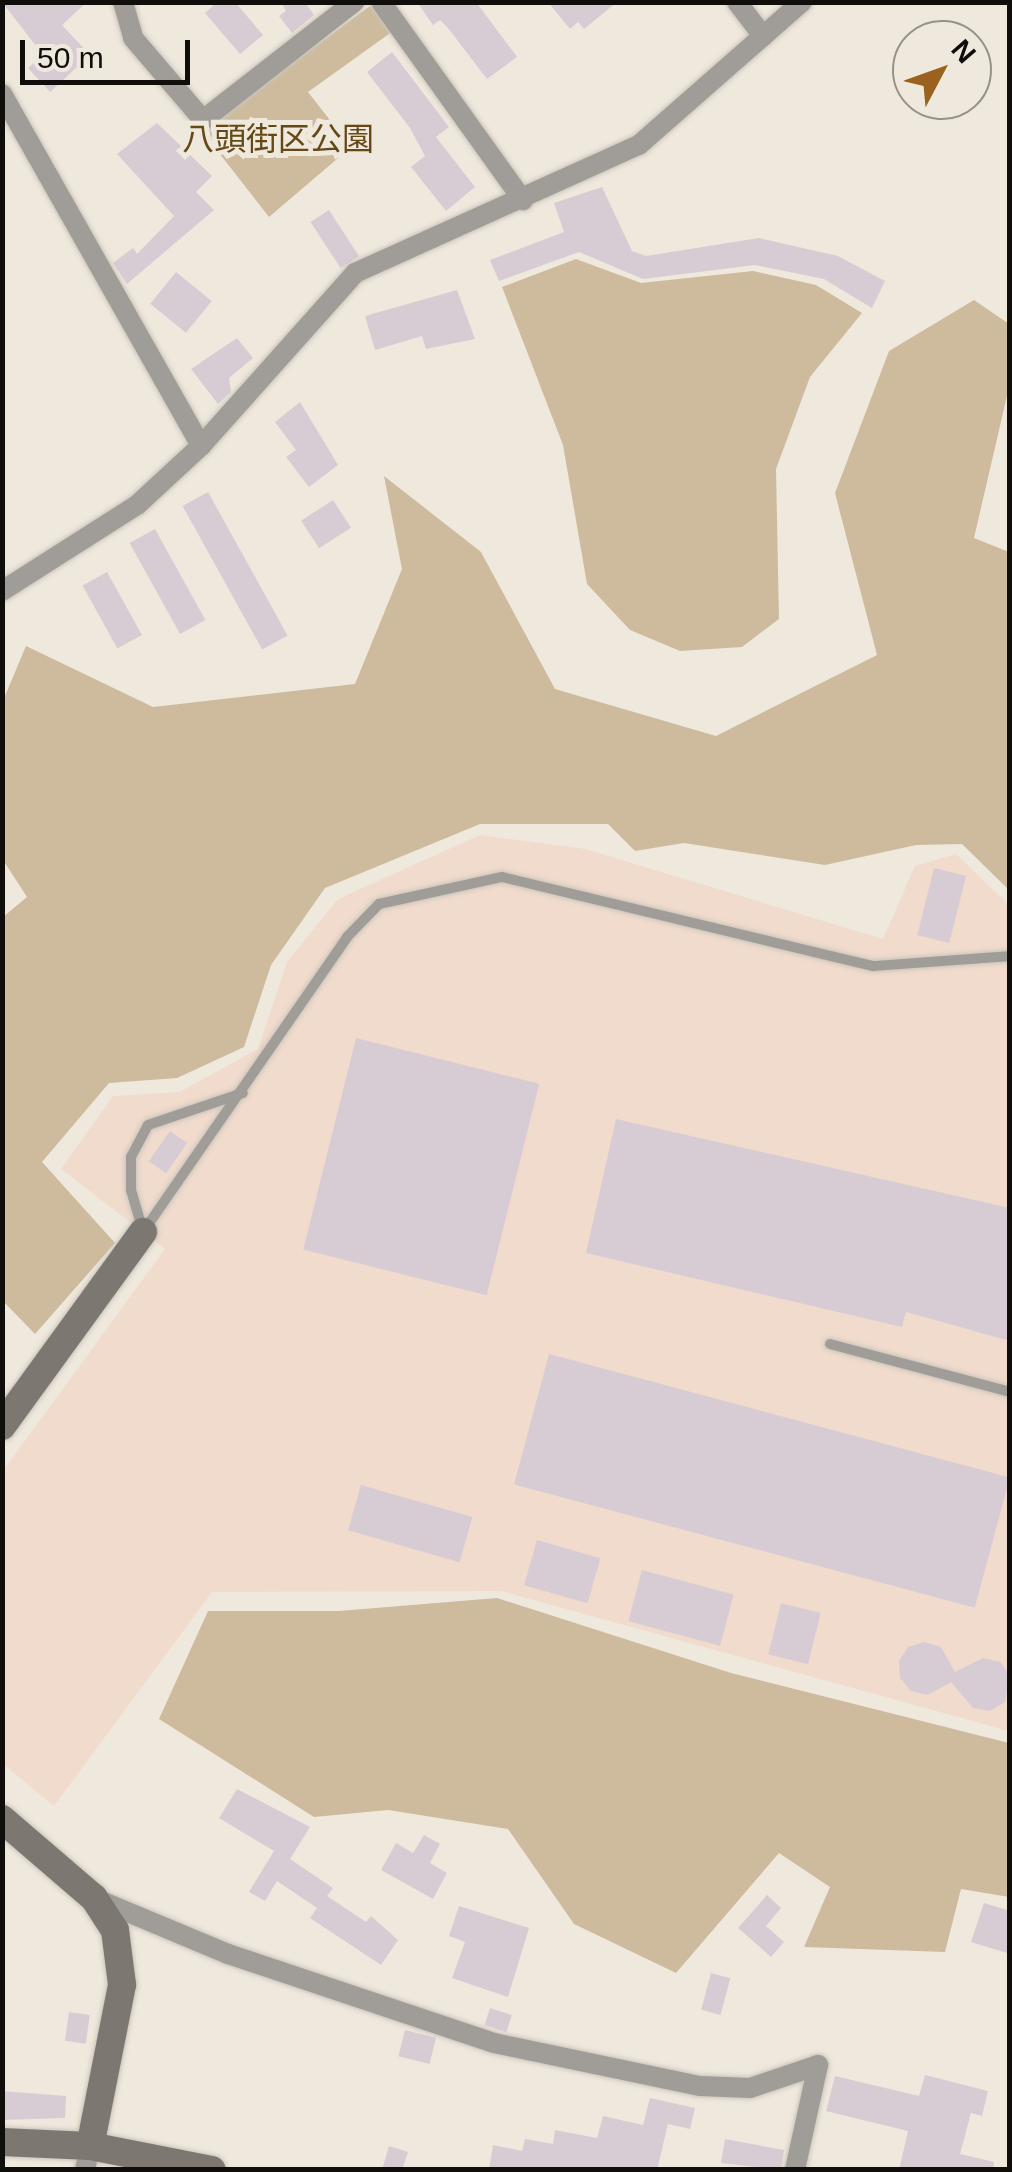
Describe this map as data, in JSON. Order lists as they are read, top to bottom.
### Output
{
  "parks": ["八頭街区公園"],
  "scale_bar": "50 m",
  "north": "top right"
}
